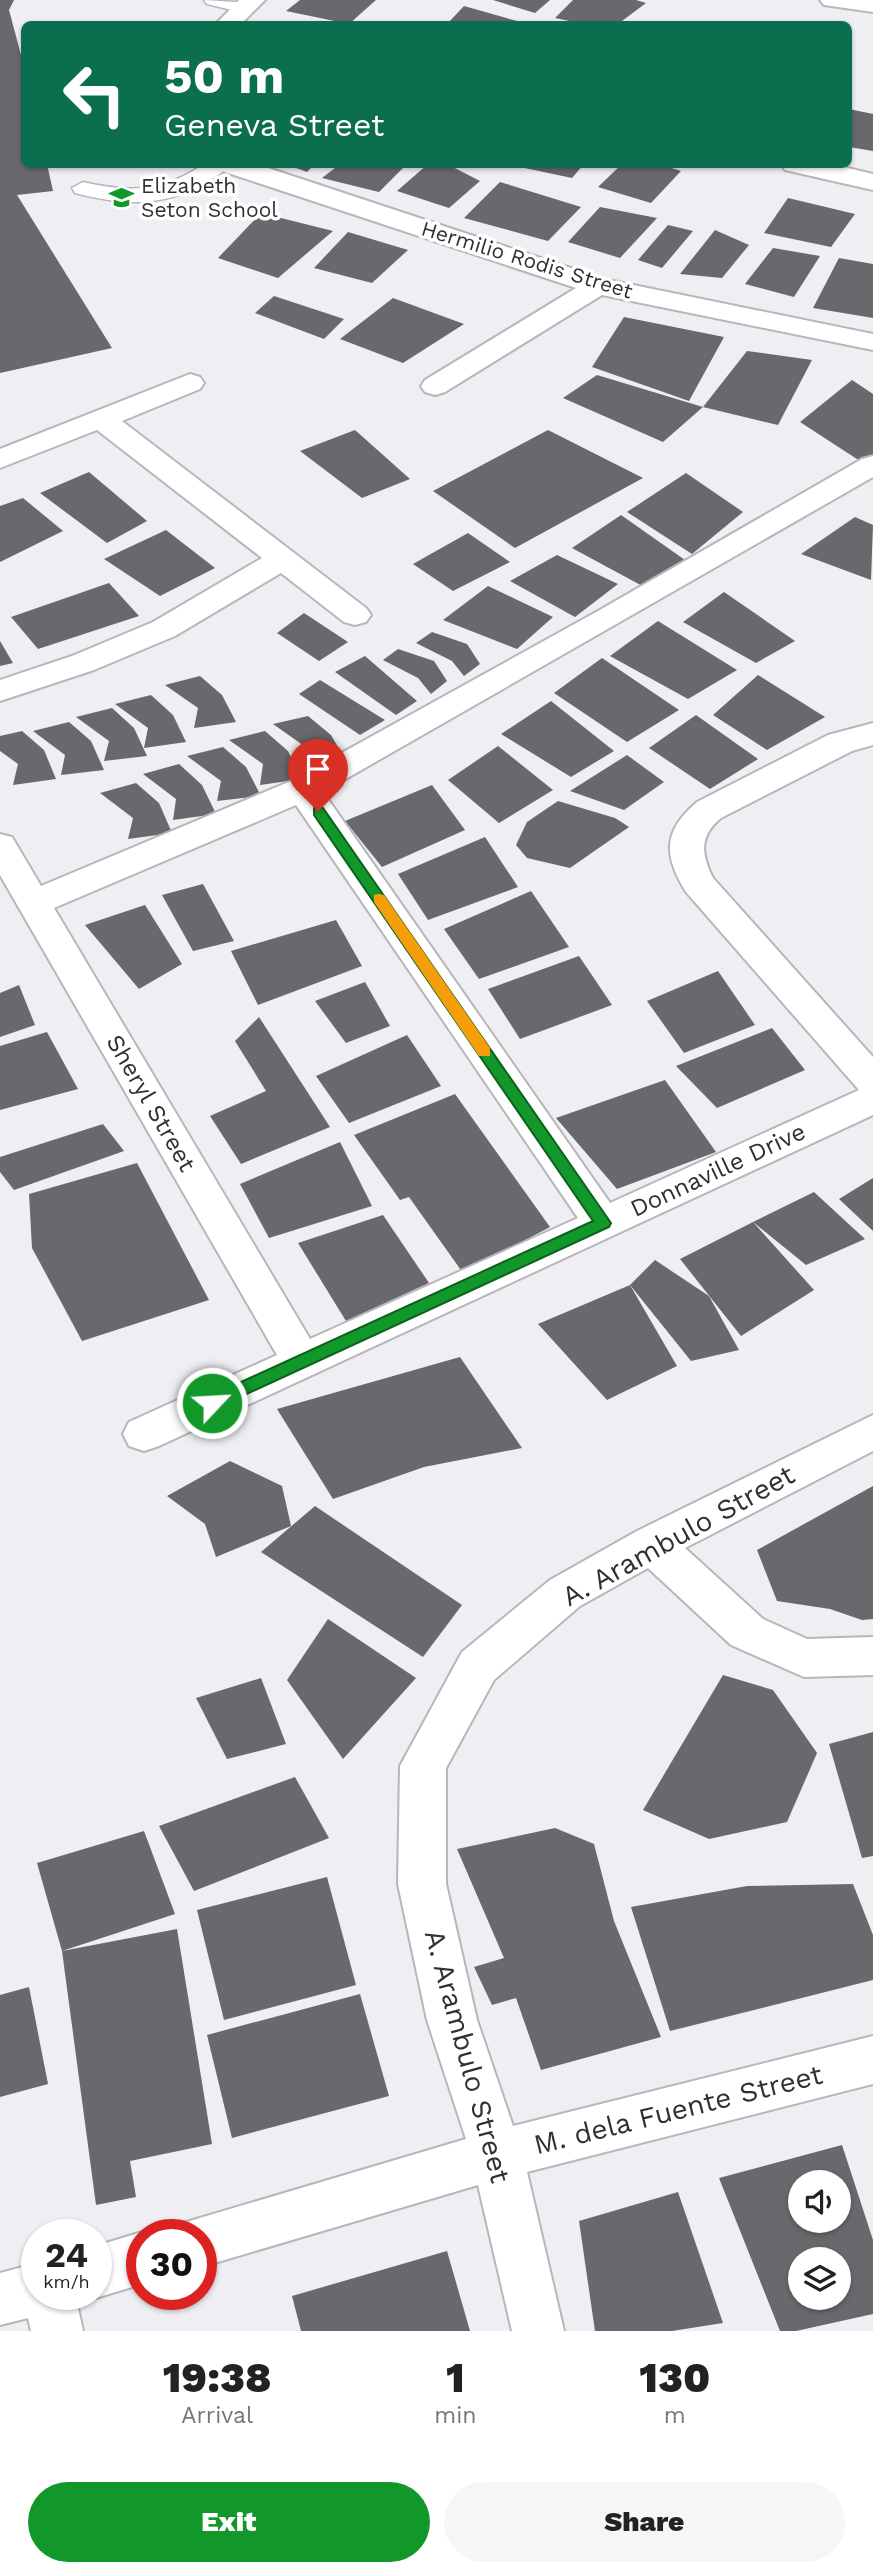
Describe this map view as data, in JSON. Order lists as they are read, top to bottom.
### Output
{
  "streets": {
    "street": [
      "Hermilio Rodis Street",
      "Sheryl Street",
      "Donnaville Drive",
      "A. Arambulo Street",
      "M. dela Fuente Street"
    ]
  },
  "crossings": [
    ["Sheryl Street", "Donnaville Drive"],
    ["A. Arambulo Street", "M. dela Fuente Street"]
  ],
  "places": {
    "school or university": ["Elizabeth Seton School"]
  },
  "page": {
    "turn": ["50 m", "Geneva Street"],
    "speed": "24 km/h",
    "limit": "30",
    "eta": [
      "19:38",
      "Arrival",
      "1",
      "min",
      "130",
      "m"
    ],
    "buttons": ["Exit", "Share"]
  }
}
